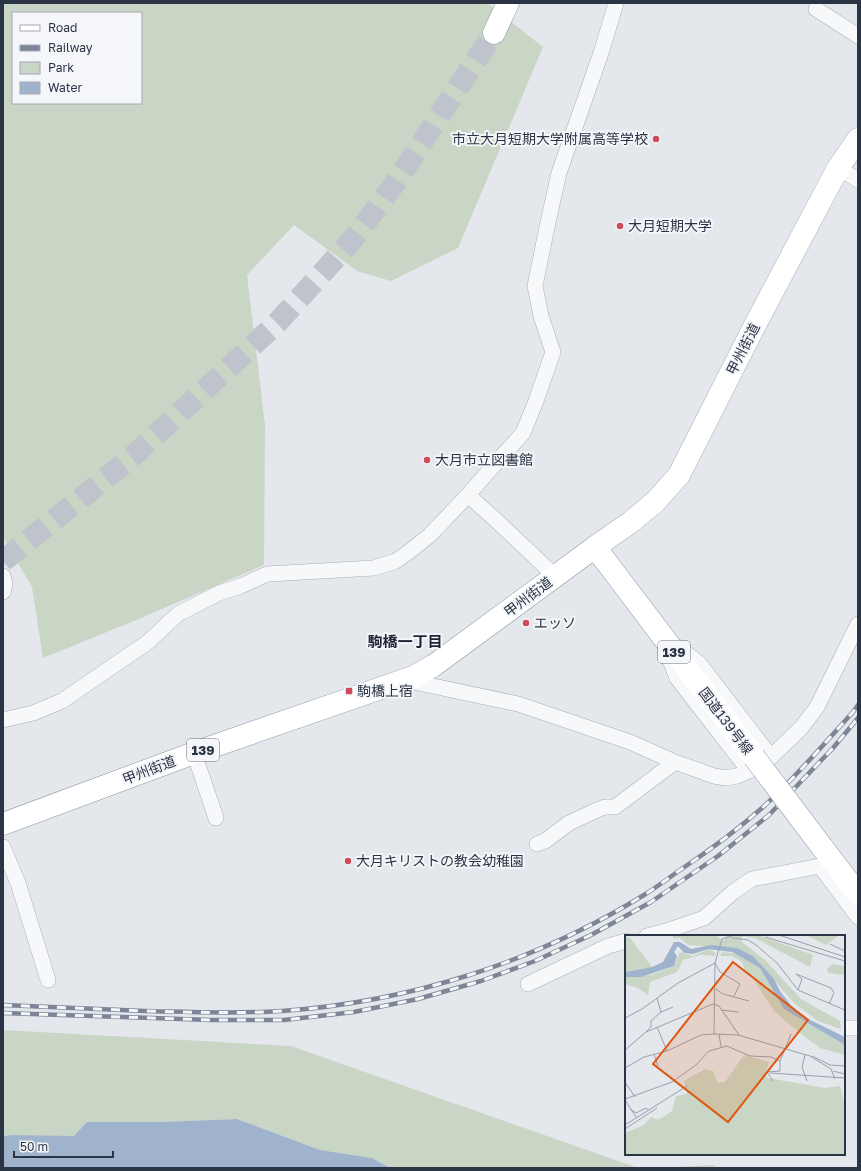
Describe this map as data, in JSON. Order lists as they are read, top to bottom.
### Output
{
  "streets": {
    "main road": ["甲州街道", "139", "国道139号線"]
  },
  "crossings": [
    ["甲州街道", "国道139号線"]
  ],
  "districts": ["駒橋一丁目"],
  "places": {
    "other": [
      "市立大月短期大学附属高等学校",
      "大月短期大学",
      "大月市立図書館",
      "エッソ",
      "大月キリストの教会幼稚園"
    ],
    "transit": ["駒橋上宿"]
  },
  "legend": [
    "Road",
    "Railway",
    "Park",
    "Water"
  ],
  "scale_bar": "50 m"
}
